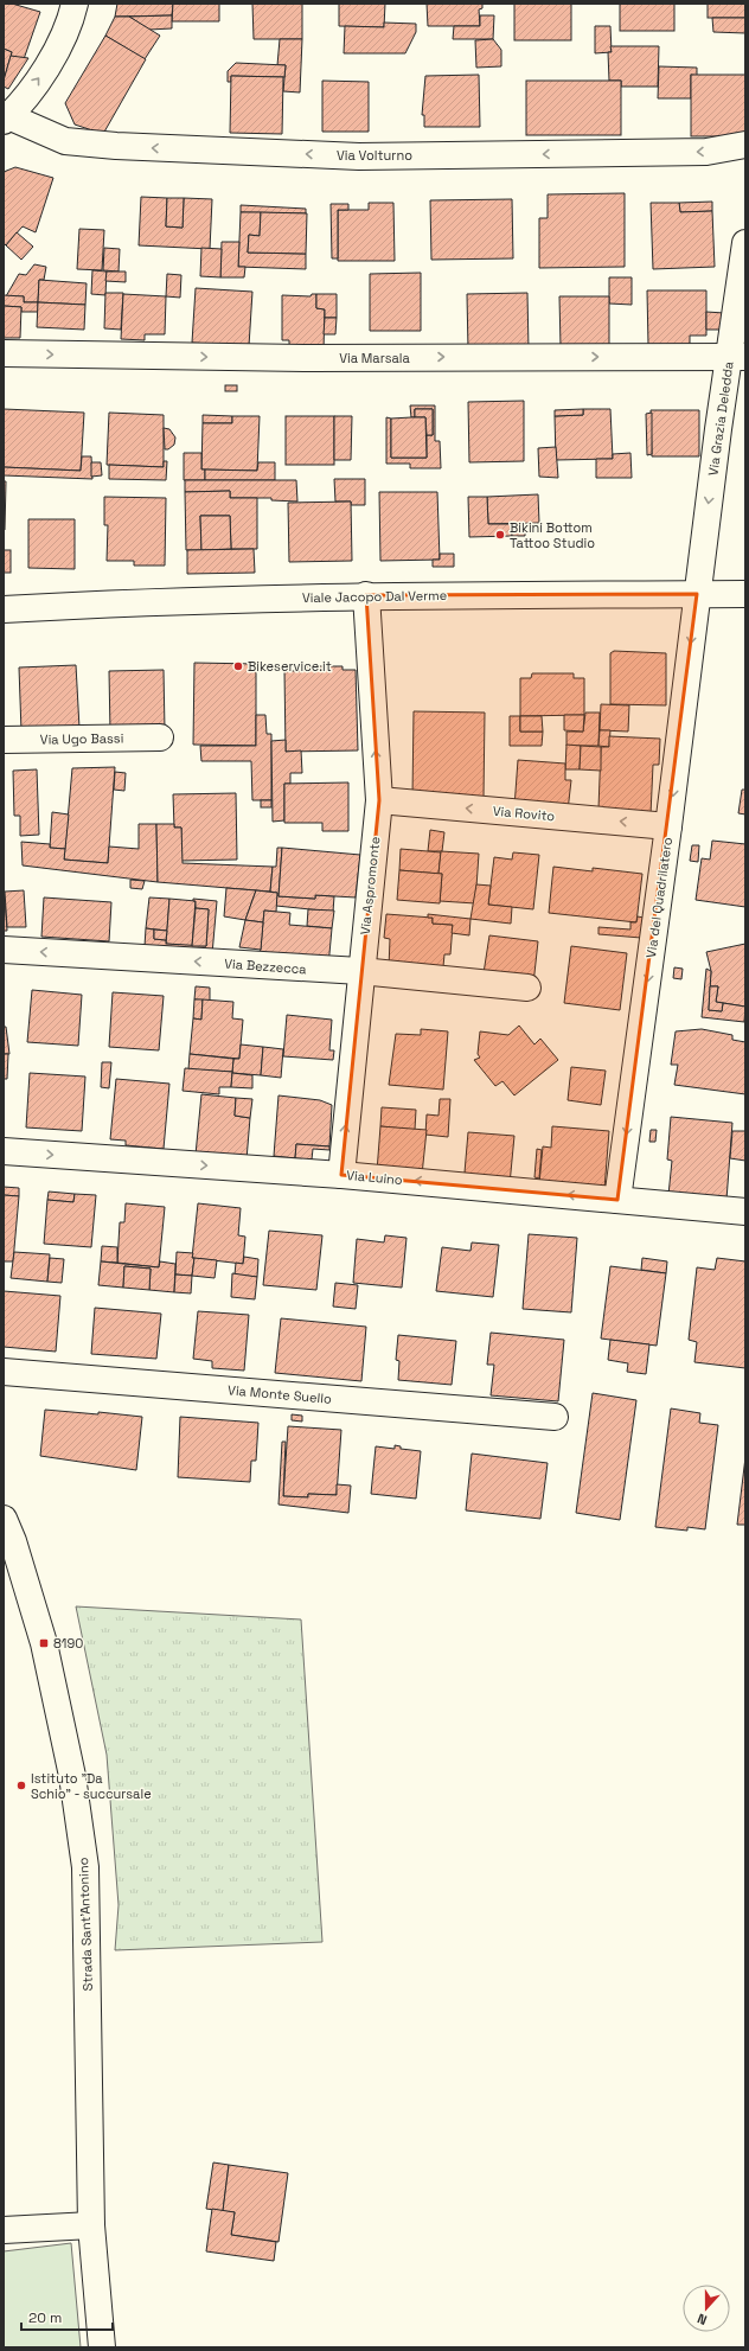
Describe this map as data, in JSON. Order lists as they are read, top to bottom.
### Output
{
  "streets": {
    "street": [
      "Via Volturno",
      "Via Marsala",
      "Via Grazia Deledda",
      "Viale Jacopo Dal Verme",
      "Via Ugo Bassi",
      "Via Rovito",
      "Via Aspromonte",
      "Via del Quadrilatero",
      "Via Bezzecca",
      "Via Luino",
      "Via Monte Suello",
      "Strada Sant'Antonino"
    ]
  },
  "crossings": [
    ["Via Marsala", "Via Grazia Deledda"],
    ["Via Grazia Deledda", "Viale Jacopo Dal Verme"],
    ["Via Grazia Deledda", "Via del Quadrilatero"],
    ["Viale Jacopo Dal Verme", "Via Aspromonte"],
    ["Viale Jacopo Dal Verme", "Via del Quadrilatero"],
    ["Via Rovito", "Via Aspromonte"],
    ["Via Rovito", "Via del Quadrilatero"],
    ["Via Aspromonte", "Via Bezzecca"],
    ["Via Aspromonte", "Via Luino"],
    ["Via del Quadrilatero", "Via Luino"]
  ],
  "one_way": [
    "Via Volturno",
    "Via Marsala",
    "Via Grazia Deledda",
    "Via Rovito",
    "Via Aspromonte",
    "Via del Quadrilatero",
    "Via Bezzecca"
  ],
  "places": {
    "other": ["Bikini Bottom Tattoo Studio", "Bikeservice.it", "Istituto \"Da Schio\" - succursale"],
    "transit": ["8190"]
  },
  "scale_bar": "20 m",
  "north": "bottom"
}
